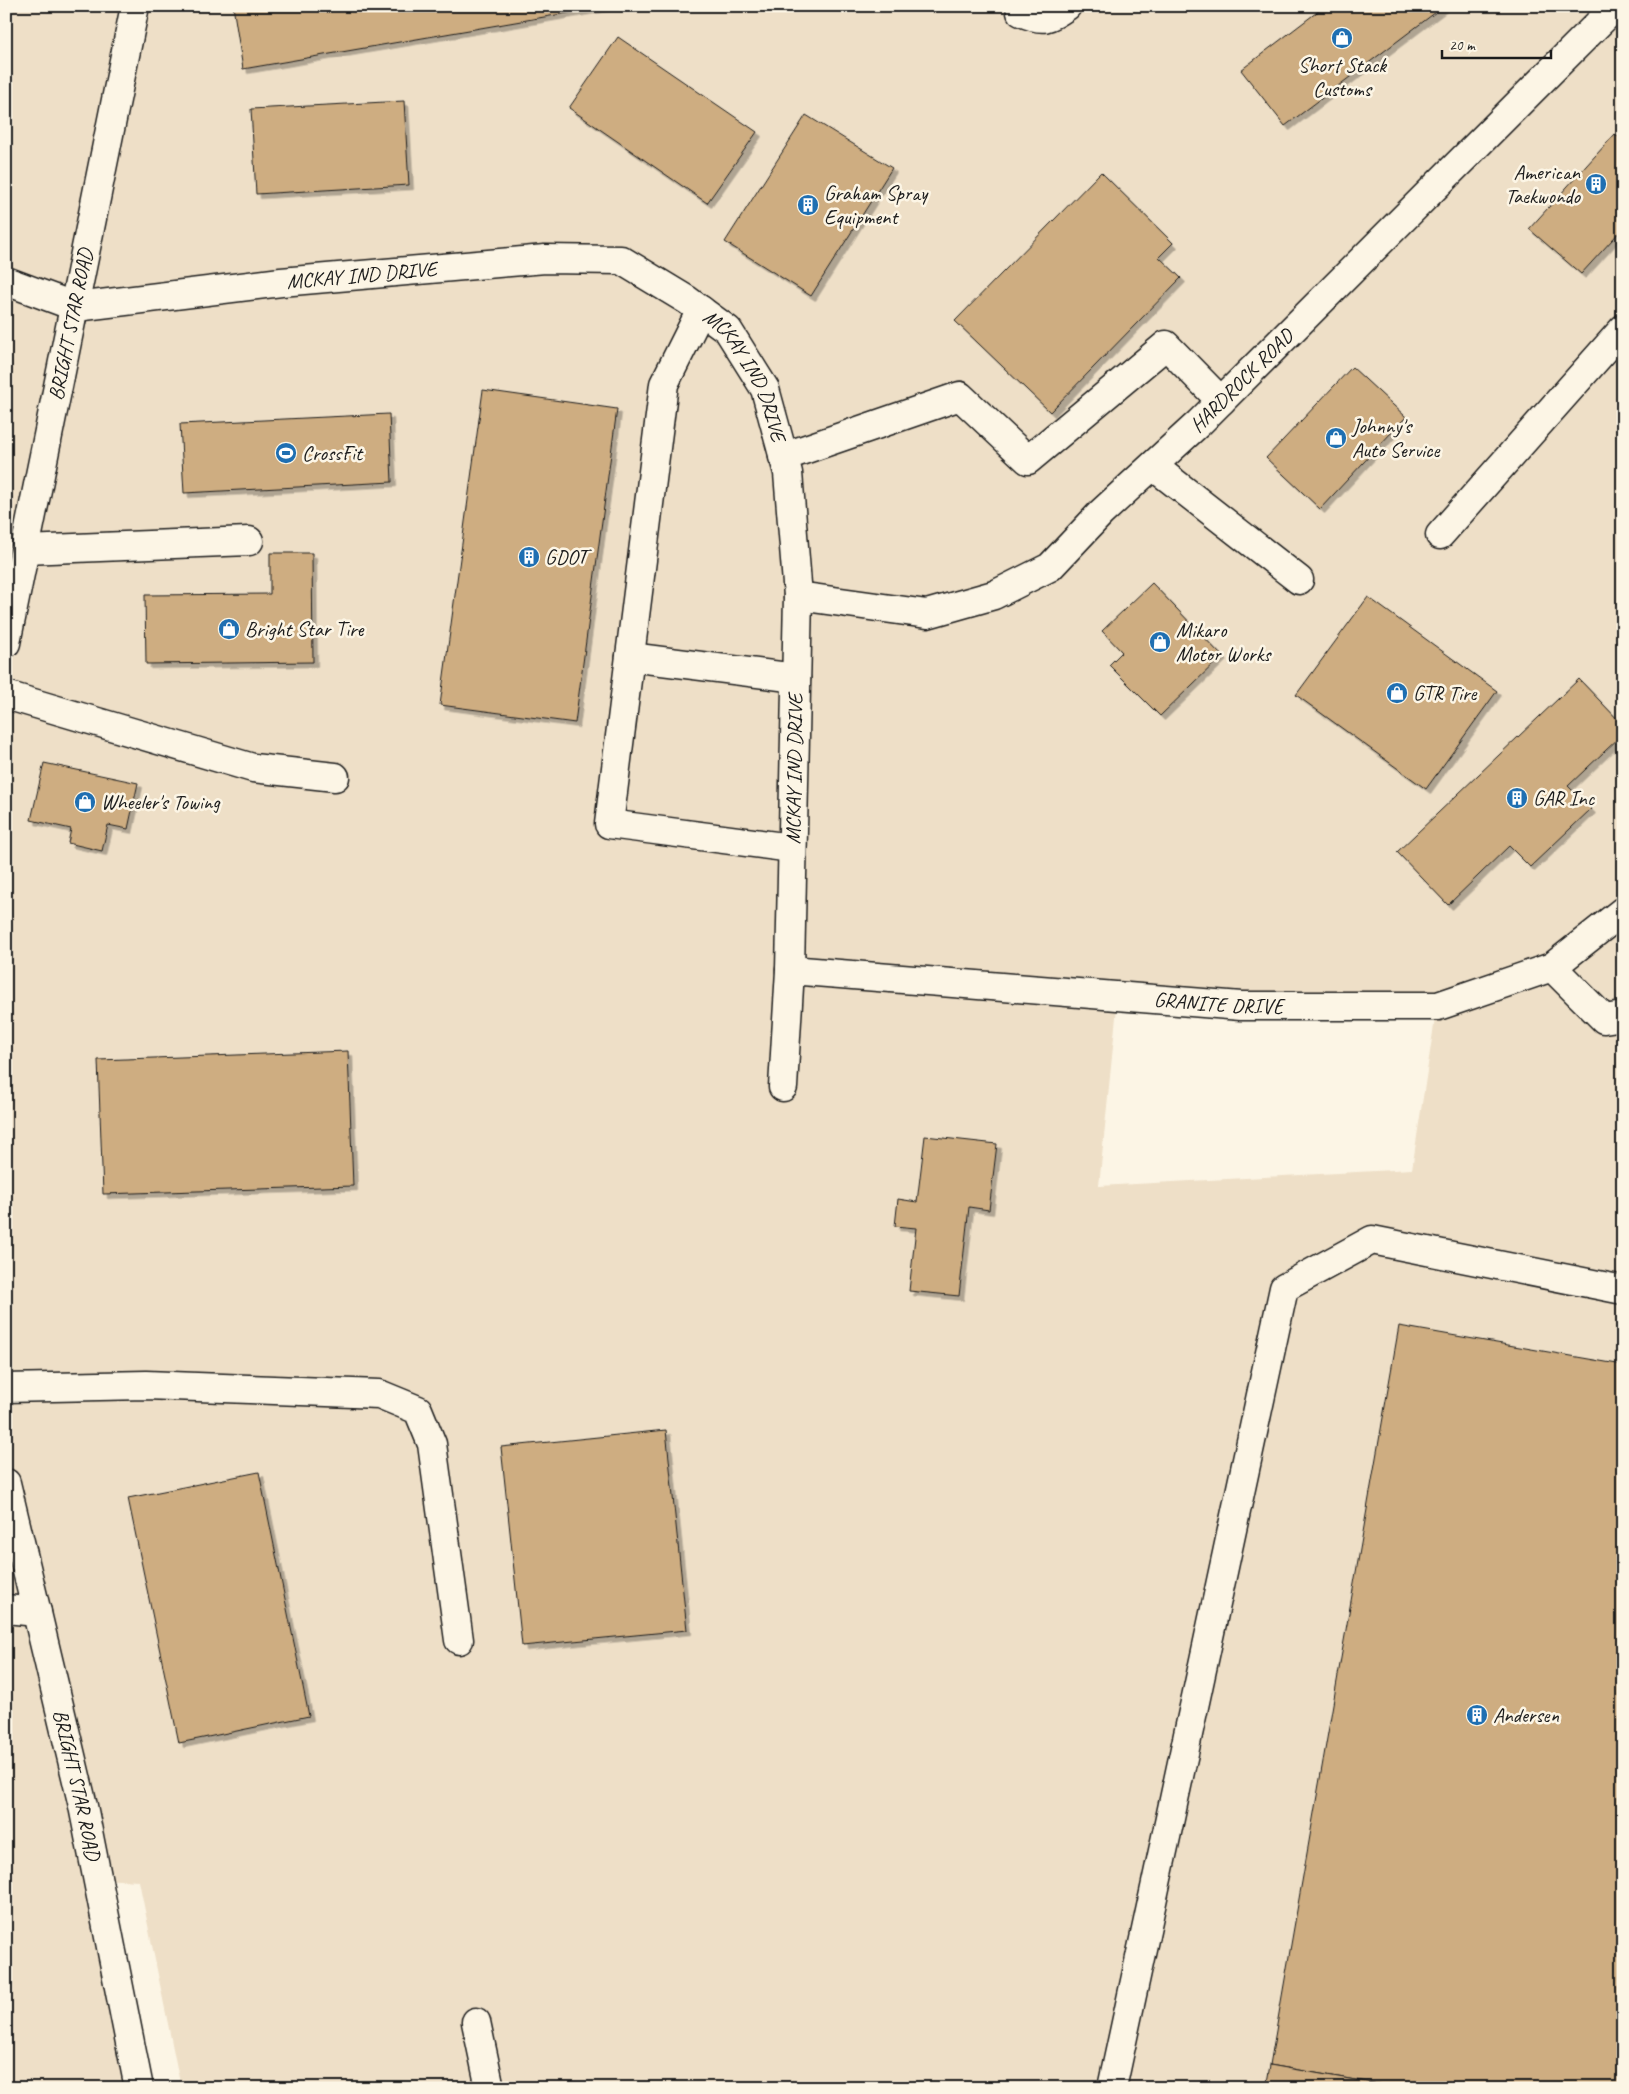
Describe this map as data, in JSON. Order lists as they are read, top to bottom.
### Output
{
  "streets": {
    "street": [
      "MCKAY IND DRIVE",
      "BRIGHT STAR ROAD",
      "HARDROCK ROAD",
      "GRANITE DRIVE"
    ]
  },
  "crossings": [
    ["MCKAY IND DRIVE", "BRIGHT STAR ROAD"],
    ["MCKAY IND DRIVE", "HARDROCK ROAD"],
    ["MCKAY IND DRIVE", "GRANITE DRIVE"]
  ],
  "places": {
    "shop": [
      "Short Stack Customs",
      "Johnny's Auto Service",
      "Bright Star Tire",
      "Mikaro Motor Works",
      "GTR Tire",
      "Wheeler's Towing"
    ],
    "building": [
      "American Taekwondo",
      "Graham Spray Equipment",
      "GDOT",
      "GAR Inc",
      "Andersen"
    ],
    "sports": ["CrossFit"]
  },
  "scale_bar": "20 m"
}
